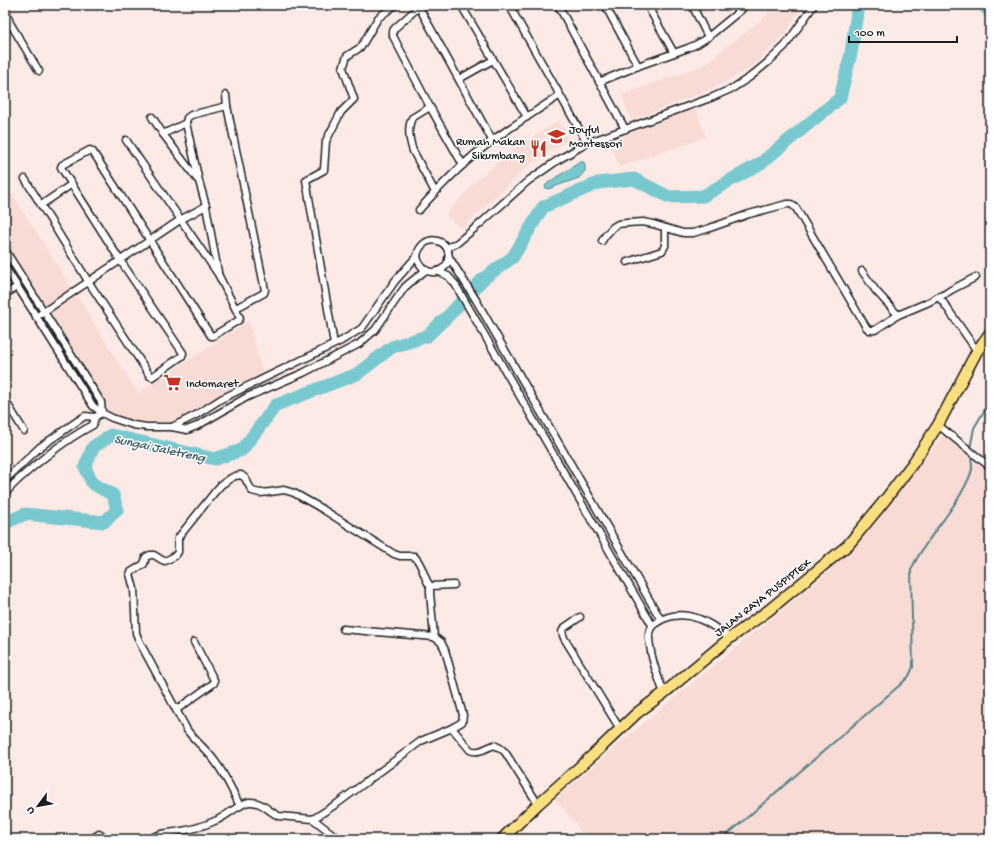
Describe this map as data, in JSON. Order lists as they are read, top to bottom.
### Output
{
  "streets": {
    "main road": ["JALAN RAYA PUSPIPTEK"]
  },
  "water": ["Sungai Jaletreng"],
  "places": {
    "school or university": ["Joyful Montessori"],
    "restaurant": ["Rumah Makan Sikumbang"],
    "supermarket": ["Indomaret"]
  },
  "scale_bar": "100 m",
  "north": "bottom left"
}
